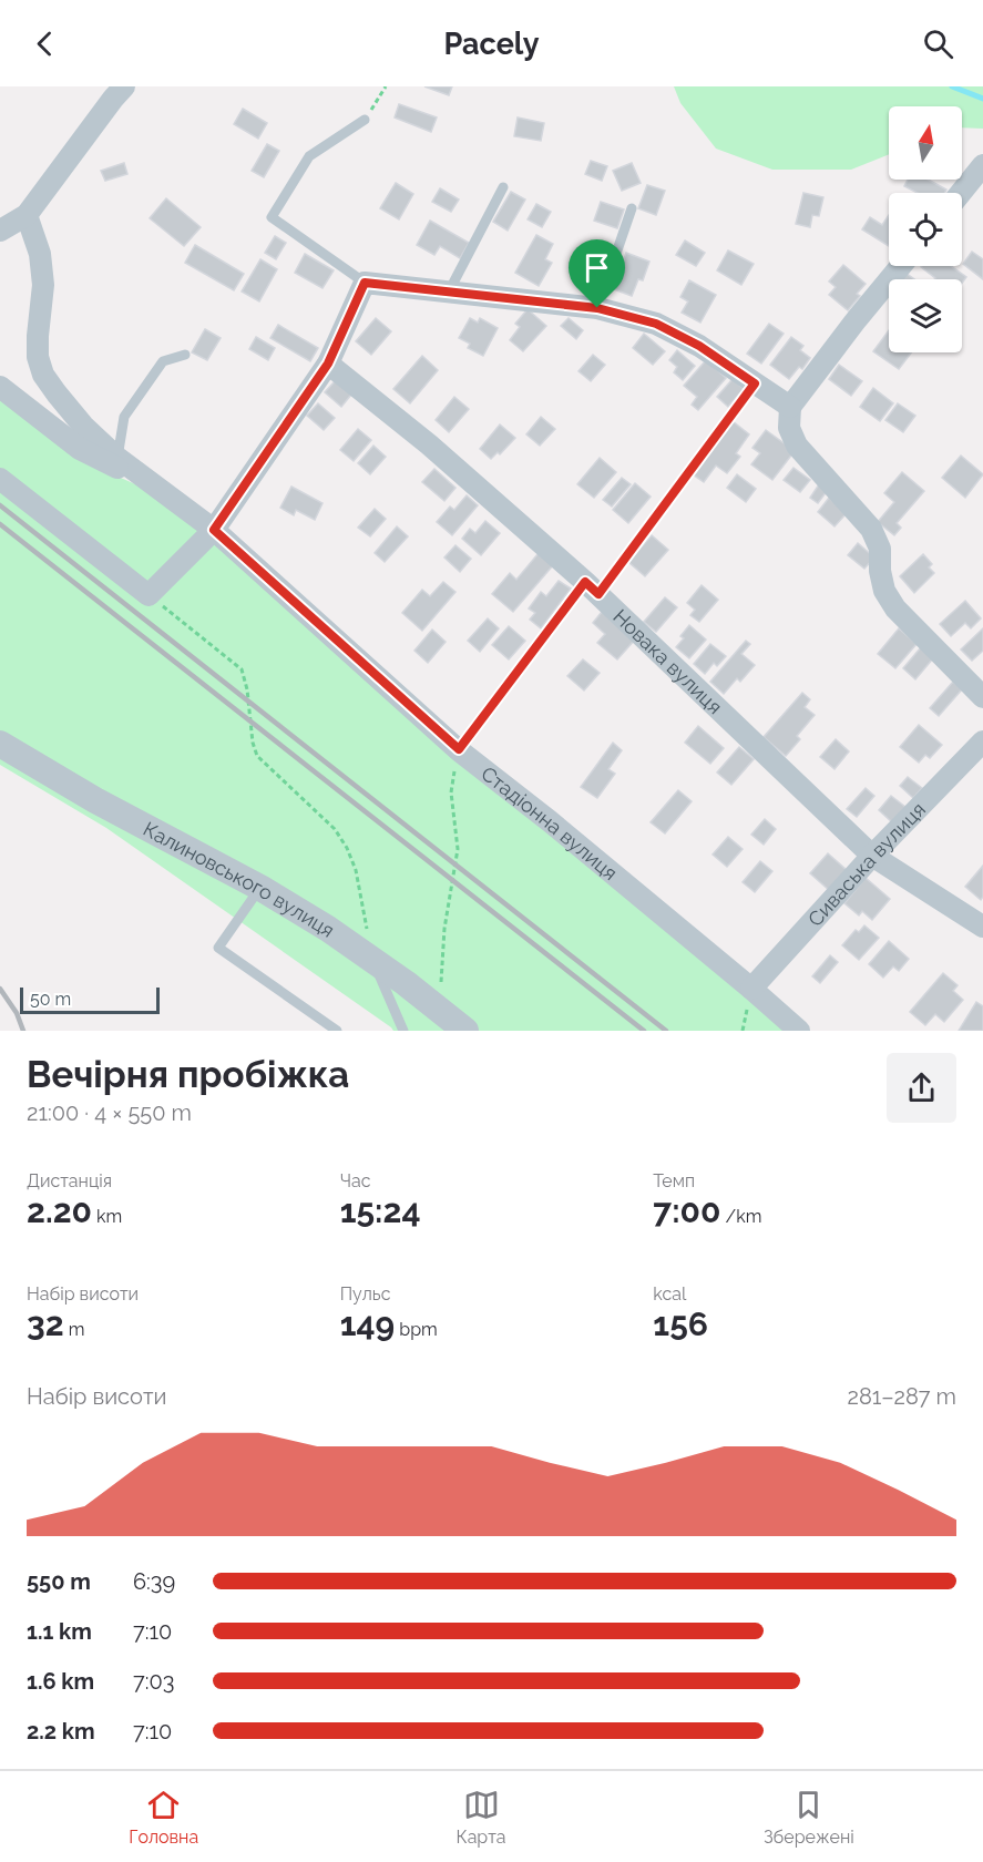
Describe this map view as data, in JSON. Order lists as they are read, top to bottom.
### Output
{
  "streets": {
    "street": [
      "Новака вулиця",
      "Стадіонна вулиця",
      "Сиваська вулиця",
      "Калиновського вулиця"
    ]
  },
  "crossings": [
    ["Новака вулиця", "Сиваська вулиця"],
    ["Стадіонна вулиця", "Сиваська вулиця"]
  ],
  "scale_bar": "50 m",
  "north": "top",
  "page": {
    "header": "Pacely",
    "scale": "50 m",
    "heading": ["Вечірня пробіжка", "21:00 · 4 × 550 m"],
    "stats": [
      ["Дистанція", "2.20 km"],
      ["Час", "15:24"],
      ["Темп", "7:00 /km"],
      ["Набір висоти", "32 m"],
      ["Пульс", "149 bpm"],
      ["kcal", "156"]
    ],
    "chart": ["Набір висоти", "281–287 m"],
    "list": [
      {
        "name": "550 m",
        "note": "6:39"
      },
      {
        "name": "1.1 km",
        "note": "7:10"
      },
      {
        "name": "1.6 km",
        "note": "7:03"
      },
      {
        "name": "2.2 km",
        "note": "7:10"
      }
    ],
    "tabs": ["Головна", "Карта", "Збережені"]
  }
}
